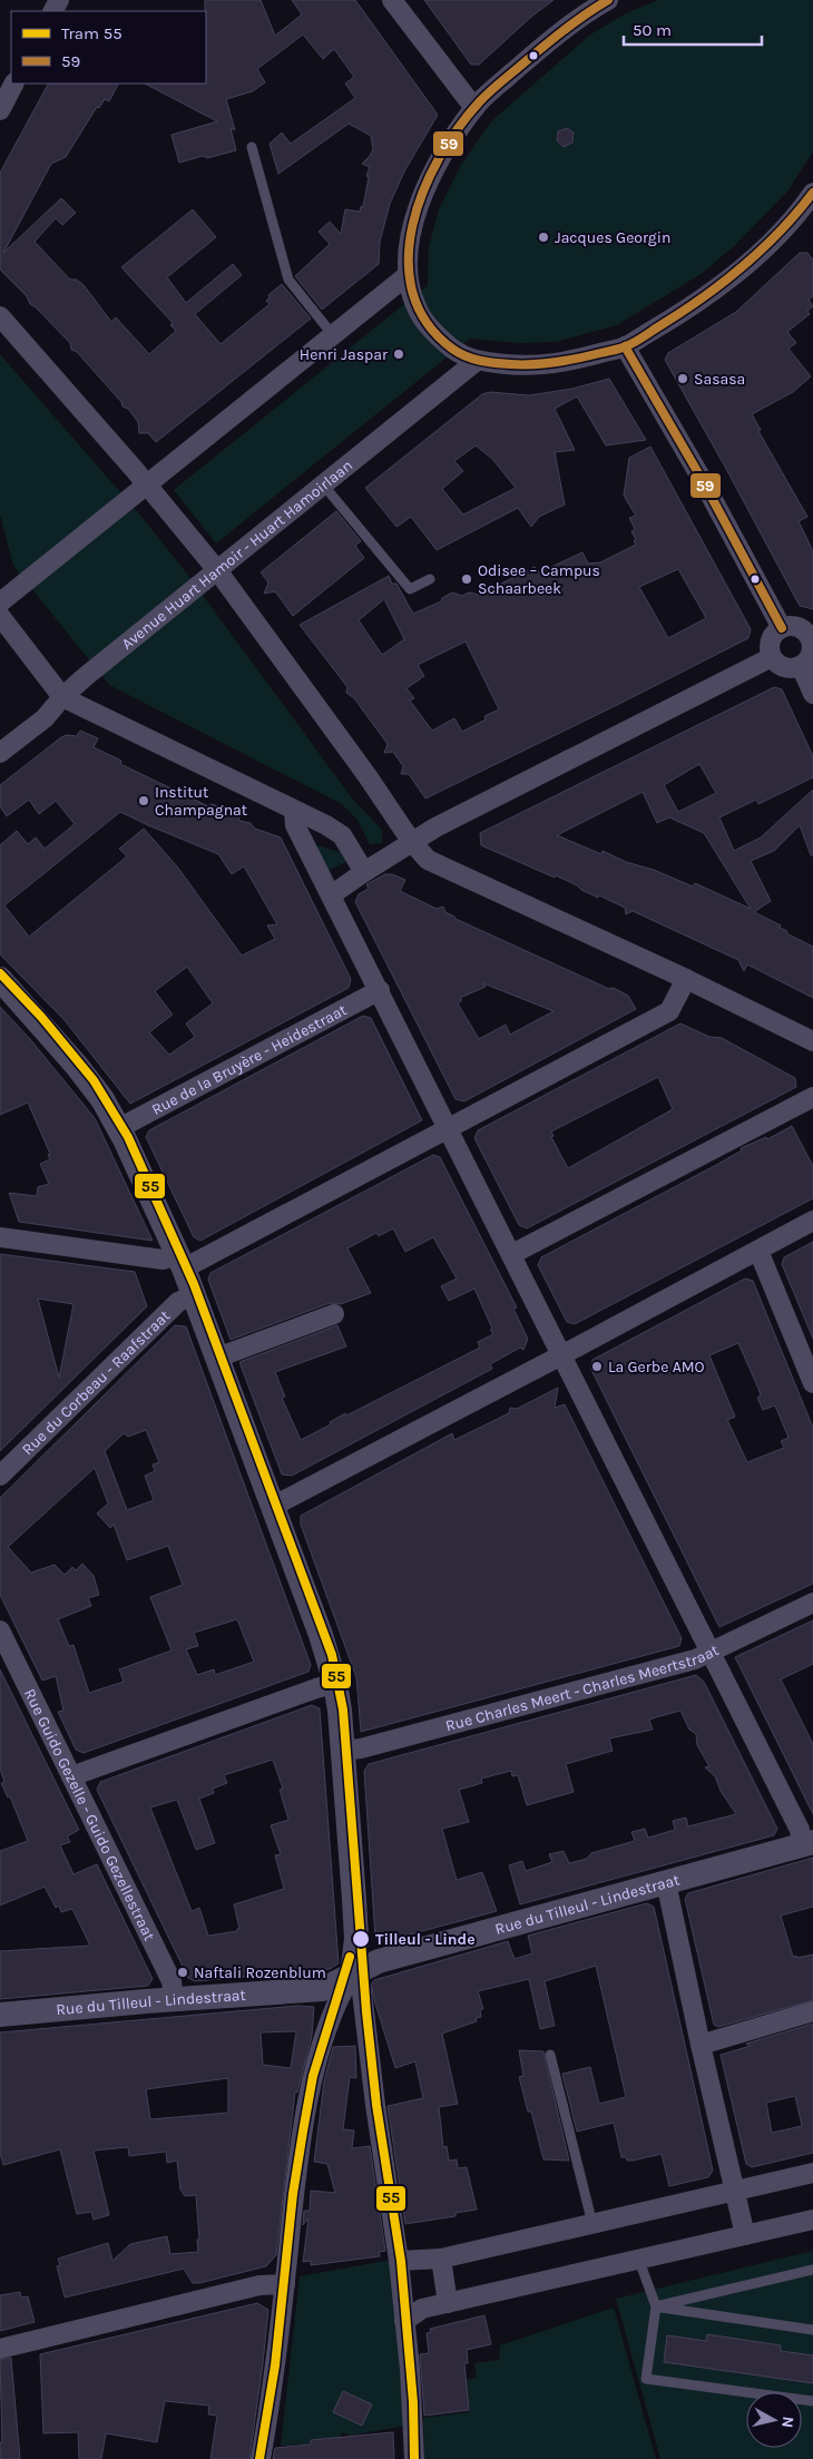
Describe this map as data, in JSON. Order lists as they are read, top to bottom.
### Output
{
  "streets": {
    "street": [
      "Avenue Huart Hamoir - Huart Hamoirlaan",
      "Rue de la Bruyère - Heidestraat",
      "Rue du Corbeau - Raafstraat",
      "Rue Charles Meert - Charles Meertstraat",
      "Rue Guido Gezelle - Guido Gezellestraat",
      "Rue du Tilleul - Lindestraat"
    ]
  },
  "crossings": [
    ["Rue Guido Gezelle - Guido Gezellestraat", "Rue du Tilleul - Lindestraat"]
  ],
  "places": [
    "Jacques Georgin",
    "Henri Jaspar",
    "Sasasa",
    "Odisee – Campus Schaarbeek",
    "Institut Champagnat",
    "La Gerbe AMO",
    "Tilleul - Linde",
    "Naftali Rozenblum"
  ],
  "lines": ["transit line 59", "tram line 55"],
  "legend": ["Tram 55", "59"],
  "scale_bar": "50 m",
  "north": "right"
}
